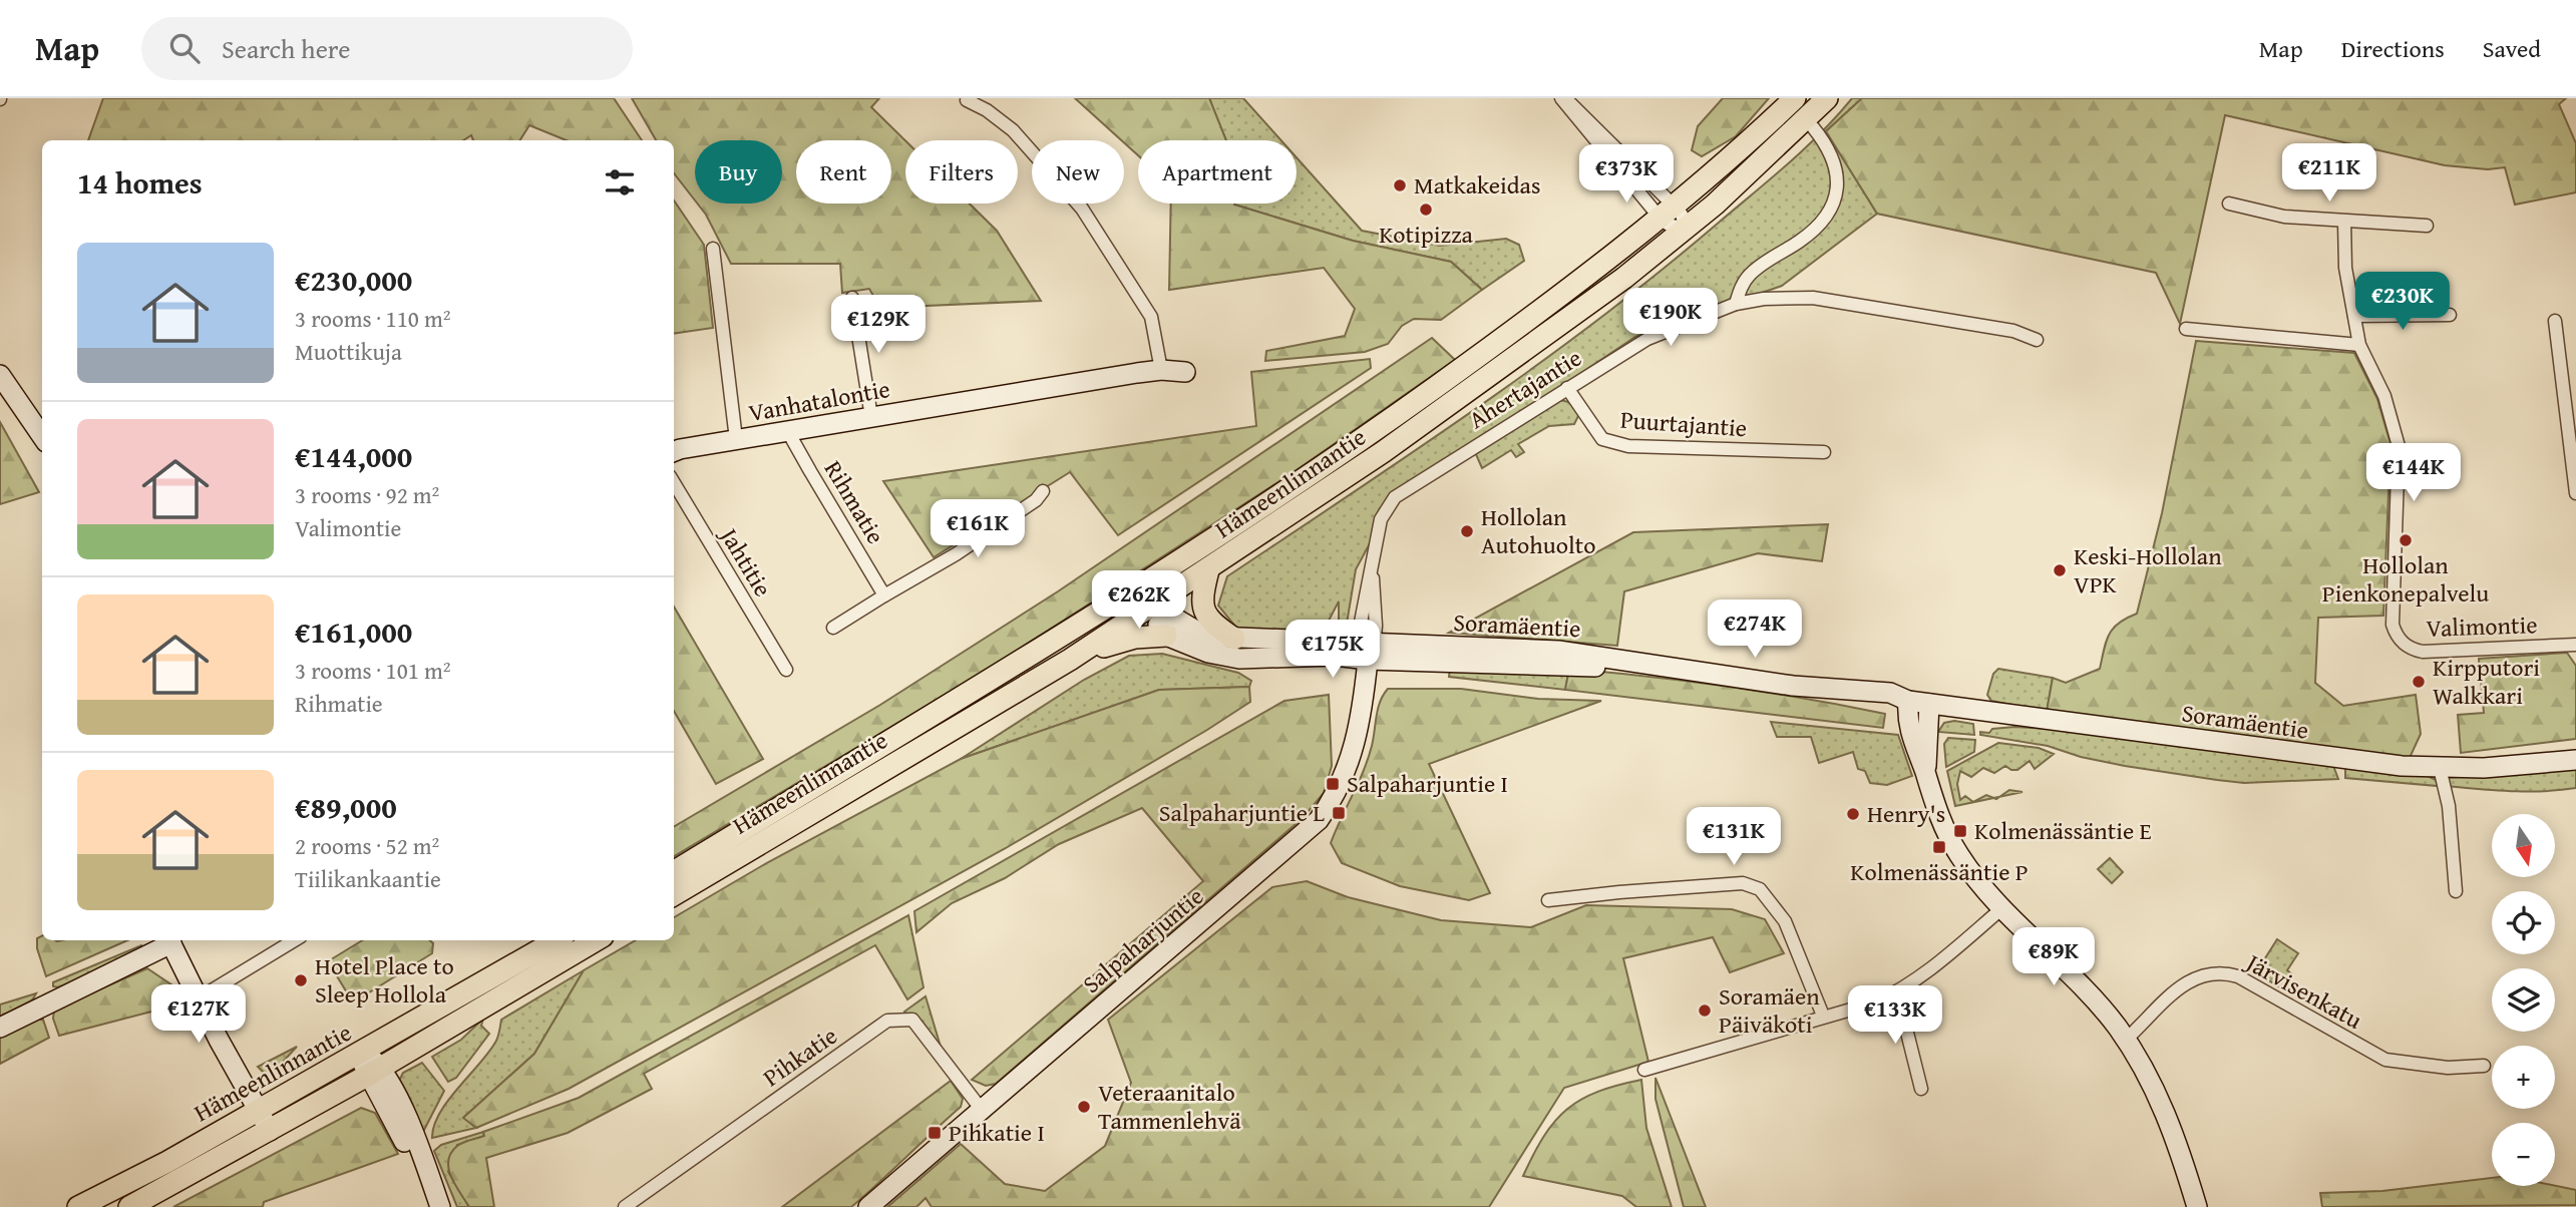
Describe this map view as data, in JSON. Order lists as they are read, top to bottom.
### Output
{
  "streets": {
    "main road": ["Hämeenlinnantie"],
    "street": [
      "Ahertajantie",
      "Vanhatalontie",
      "Puurtajantie",
      "Rihmatie",
      "Jahtitie",
      "Soramäentie",
      "Valimontie",
      "Salpaharjuntie",
      "Järvisenkatu",
      "Pihkatie"
    ]
  },
  "crossings": [
    ["Ahertajantie", "Puurtajantie"],
    ["Ahertajantie", "Soramäentie"],
    ["Ahertajantie", "Salpaharjuntie"],
    ["Vanhatalontie", "Rihmatie"],
    ["Hämeenlinnantie", "Soramäentie"],
    ["Soramäentie", "Salpaharjuntie"],
    ["Salpaharjuntie", "Pihkatie"]
  ],
  "places": {
    "other": [
      "Matkakeidas",
      "Kotipizza",
      "Hollolan Autohuolto",
      "Hollolan Pienkonepalvelu",
      "Keski-Hollolan VPK",
      "Kirpputori Walkkari",
      "Henry's",
      "Hotel Place to Sleep Hollola",
      "Soramäen Päiväkoti",
      "Veteraanitalo Tammenlehvä"
    ],
    "transit": [
      "Salpaharjuntie I",
      "Salpaharjuntie L",
      "Kolmenässäntie E",
      "Kolmenässäntie P",
      "Pihkatie I"
    ]
  },
  "north": "bottom",
  "page": {
    "header": "Map",
    "search": "Search here",
    "nav": ["Map", "Directions", "Saved"],
    "chip": [
      "Buy",
      "Rent",
      "Filters",
      "New",
      "Apartment"
    ],
    "heading": "14 homes",
    "price": [
      "€211K",
      "€373K",
      "€230K",
      "€190K",
      "€129K",
      "€144K",
      "€161K",
      "€262K",
      "€274K",
      "€175K",
      "€131K",
      "€89K",
      "€127K",
      "€133K"
    ],
    "list": [
      {
        "name": "€230,000",
        "note": "3 rooms · 110 m² · Muottikuja"
      },
      {
        "name": "€144,000",
        "note": "3 rooms · 92 m² · Valimontie"
      },
      {
        "name": "€161,000",
        "note": "3 rooms · 101 m² · Rihmatie"
      },
      {
        "name": "€89,000",
        "note": "2 rooms · 52 m² · Tiilikankaantie"
      }
    ],
    "map_buttons": ["+", "−"]
  }
}
